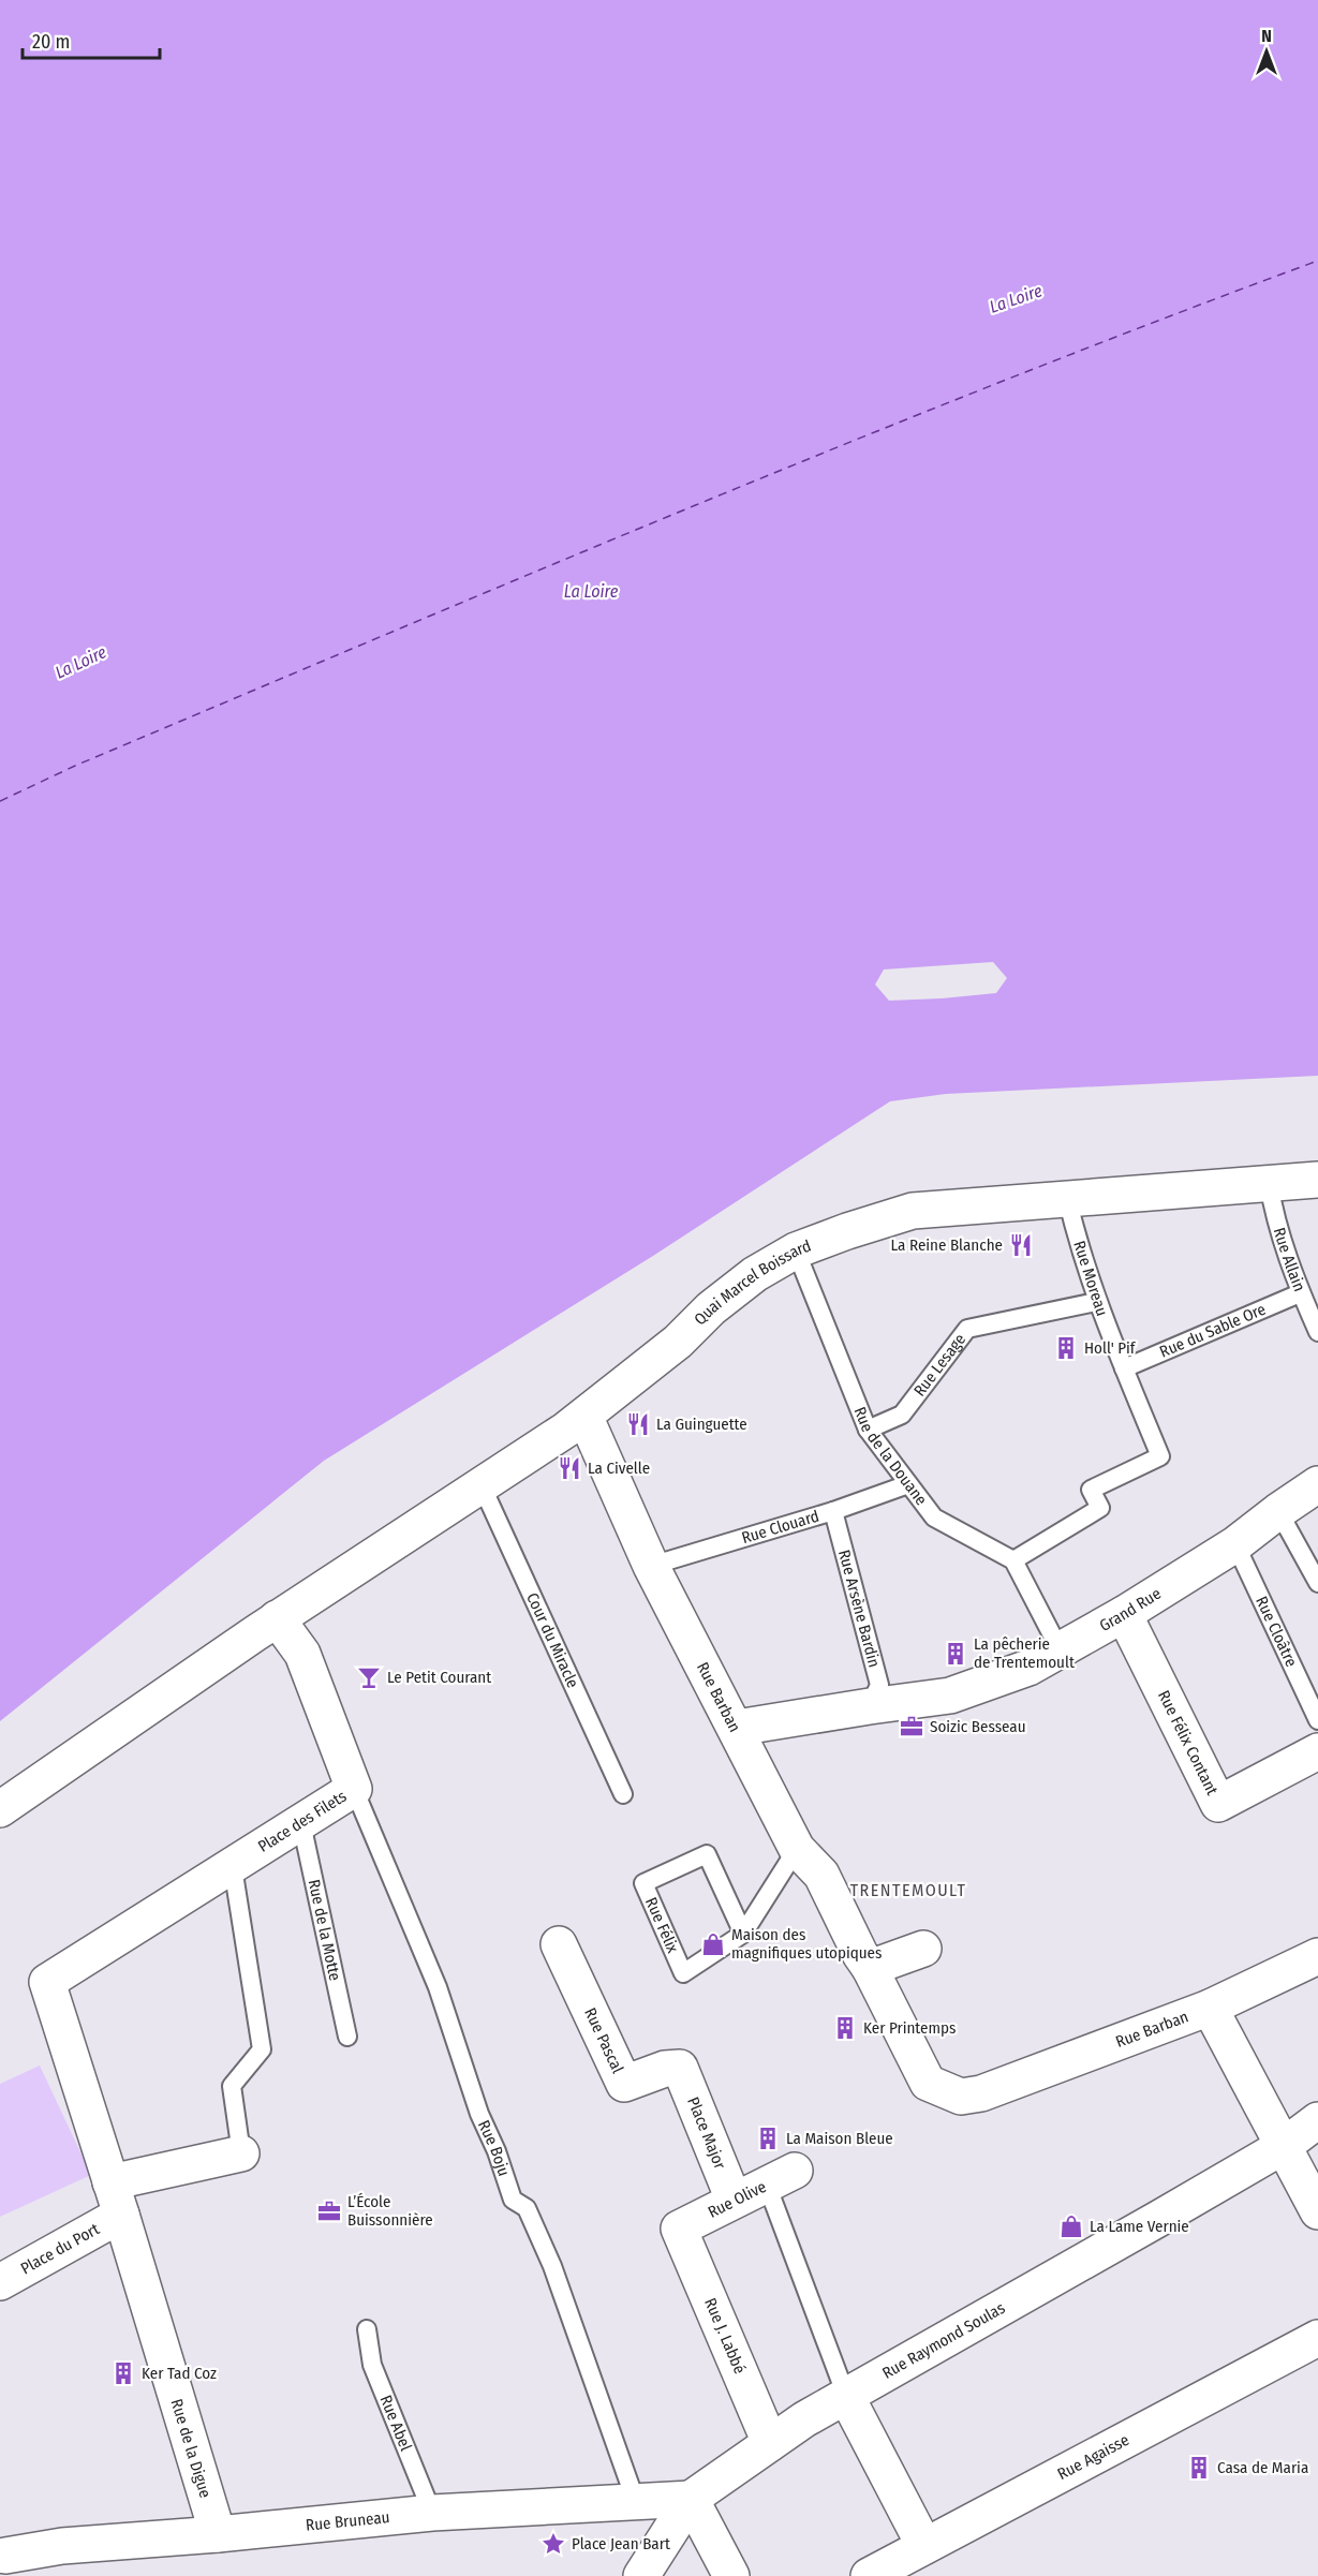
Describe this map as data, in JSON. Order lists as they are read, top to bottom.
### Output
{
  "streets": {
    "street": [
      "Quai Marcel Boissard",
      "Grand Rue",
      "Rue Barban",
      "Rue Félix Contant",
      "Place des Filets",
      "Rue Pascal",
      "Place Major",
      "Rue Olive",
      "Place du Port",
      "Rue J. Labbé",
      "Rue Raymond Soulas",
      "Rue de la Digue",
      "Rue Agaisse",
      "Rue Bruneau"
    ],
    "lane": [
      "Rue Allain",
      "Rue Moreau",
      "Rue du Sable Ore",
      "Rue Lesage",
      "Rue de la Douane",
      "Rue Clouard",
      "Rue Arsène Bardin",
      "Rue Cloâtre",
      "Cour du Miracle",
      "Rue Félix",
      "Rue de la Motte",
      "Rue Boju",
      "Rue Abel"
    ]
  },
  "crossings": [
    ["Rue Allain", "Quai Marcel Boissard"],
    ["Rue Allain", "Rue du Sable Ore"],
    ["Rue Moreau", "Quai Marcel Boissard"],
    ["Rue Moreau", "Rue du Sable Ore"],
    ["Rue Moreau", "Rue Lesage"],
    ["Rue Moreau", "Rue de la Douane"],
    ["Quai Marcel Boissard", "Rue de la Douane"],
    ["Quai Marcel Boissard", "Cour du Miracle"],
    ["Quai Marcel Boissard", "Rue Barban"],
    ["Quai Marcel Boissard", "Place des Filets"],
    ["Rue Lesage", "Rue de la Douane"],
    ["Rue de la Douane", "Rue Clouard"],
    ["Rue Clouard", "Rue Arsène Bardin"],
    ["Rue Clouard", "Rue Barban"],
    ["Grand Rue", "Rue Arsène Bardin"],
    ["Grand Rue", "Rue Cloâtre"],
    ["Grand Rue", "Rue Barban"],
    ["Grand Rue", "Rue Félix Contant"],
    ["Rue Barban", "Rue Félix"],
    ["Place des Filets", "Rue de la Motte"],
    ["Place des Filets", "Rue Boju"],
    ["Place des Filets", "Place du Port"],
    ["Place des Filets", "Rue de la Digue"],
    ["Rue Pascal", "Place Major"],
    ["Place Major", "Rue Olive"],
    ["Rue Boju", "Rue Bruneau"],
    ["Rue Olive", "Rue J. Labbé"],
    ["Place du Port", "Rue de la Digue"],
    ["Rue J. Labbé", "Rue Raymond Soulas"],
    ["Rue Raymond Soulas", "Rue Bruneau"],
    ["Rue Abel", "Rue Bruneau"],
    ["Rue de la Digue", "Rue Bruneau"]
  ],
  "districts": ["TRENTEMOULT"],
  "water": ["La Loire"],
  "places": {
    "restaurant": ["La Reine Blanche", "La Guinguette", "La Civelle"],
    "building": [
      "Holl' Pif",
      "La pêcherie de Trentemoult",
      "Ker Printemps",
      "La Maison Bleue",
      "Ker Tad Coz",
      "Casa de Maria"
    ],
    "bar": ["Le Petit Courant"],
    "office": ["Soizic Besseau", "L’École Buissonnière"],
    "shop": ["Maison des magnifiques utopiques", "La Lame Vernie"],
    "place": ["Place Jean Bart"]
  },
  "scale_bar": "20 m",
  "north": "top"
}
